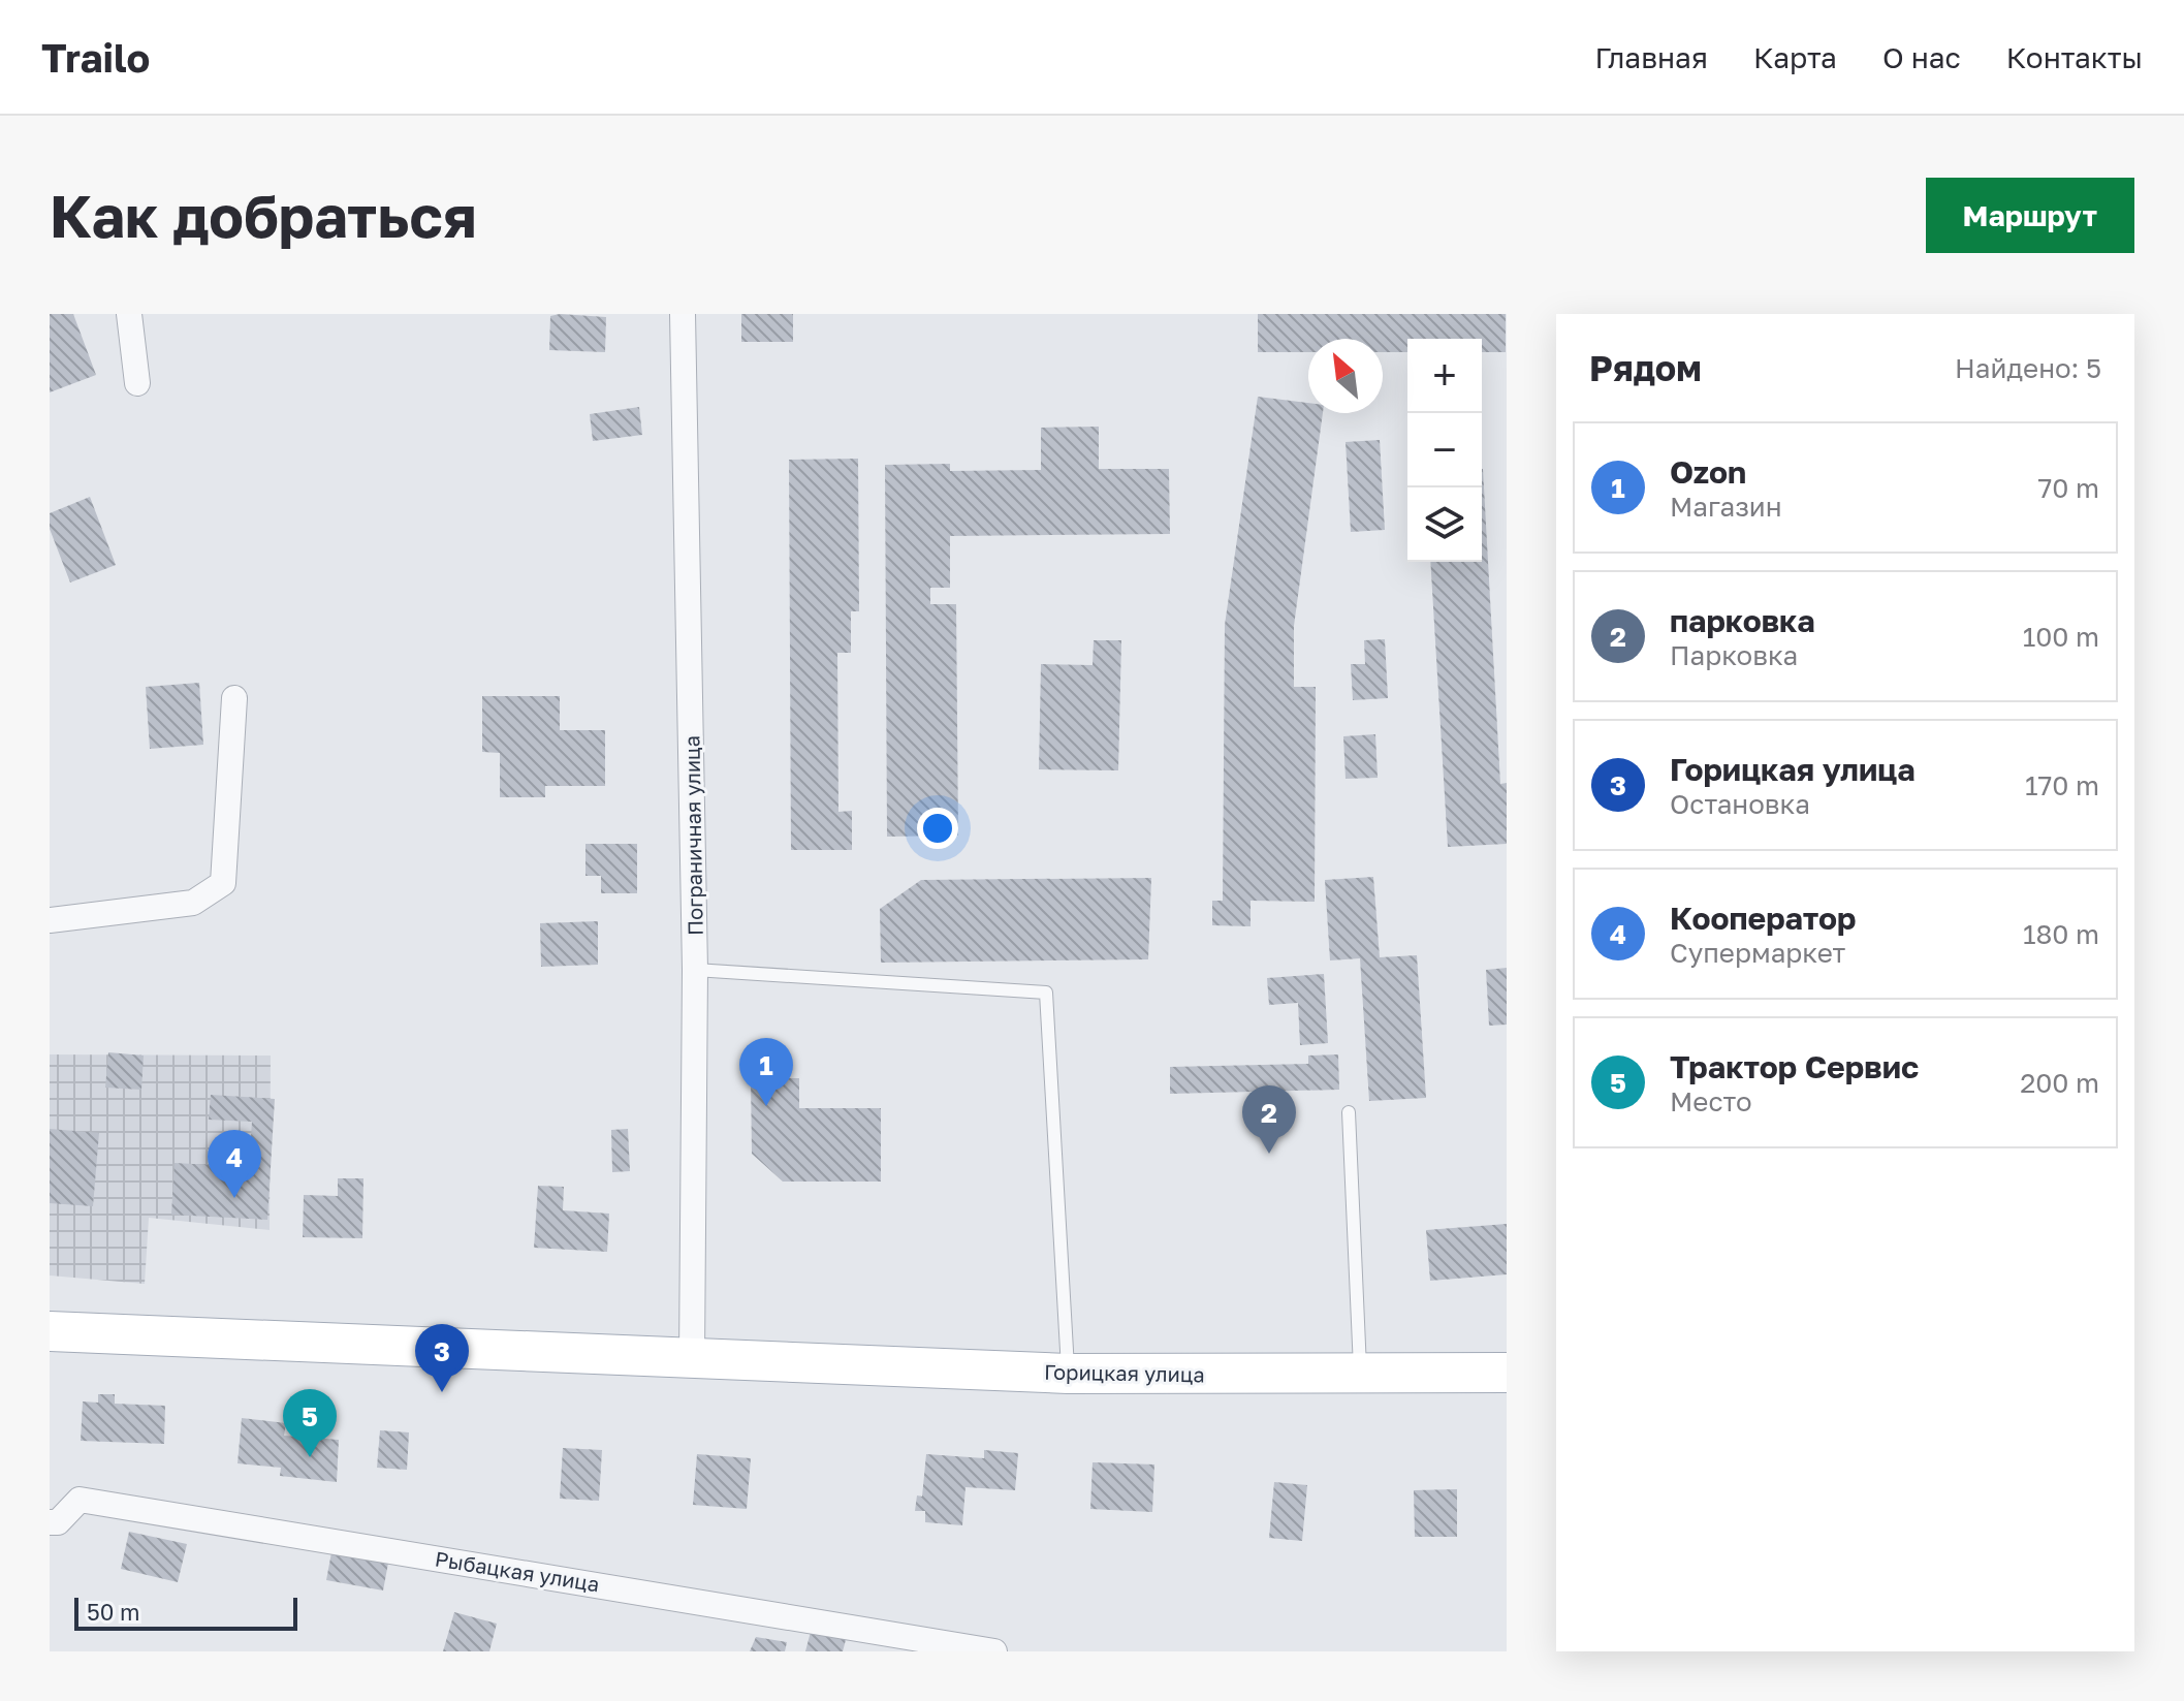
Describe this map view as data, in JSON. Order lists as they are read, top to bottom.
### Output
{
  "streets": {
    "main road": ["Горицкая улица"],
    "street": ["Пограничная улица", "Рыбацкая улица"]
  },
  "crossings": [
    ["Пограничная улица", "Горицкая улица"]
  ],
  "scale_bar": "50 m",
  "north": "top left",
  "page": {
    "header": "Trailo",
    "nav": [
      "Главная",
      "Карта",
      "О нас",
      "Контакты"
    ],
    "buttons": "Маршрут",
    "title": "Как добраться",
    "heading": ["Рядом", "Найдено: 5"],
    "map_buttons": ["+", "−"],
    "list": [
      {
        "mark": "1",
        "name": "Ozon",
        "note": "Магазин",
        "value": "70 m"
      },
      {
        "mark": "2",
        "name": "парковка",
        "note": "Парковка",
        "value": "100 m"
      },
      {
        "mark": "3",
        "name": "Горицкая улица",
        "note": "Остановка",
        "value": "170 m"
      },
      {
        "mark": "4",
        "name": "Кооператор",
        "note": "Супермаркет",
        "value": "180 m"
      },
      {
        "mark": "5",
        "name": "Трактор Сервис",
        "note": "Место",
        "value": "200 m"
      }
    ],
    "pins": [
      "1",
      "2",
      "4",
      "3",
      "5"
    ],
    "scale": "50 m"
  }
}
